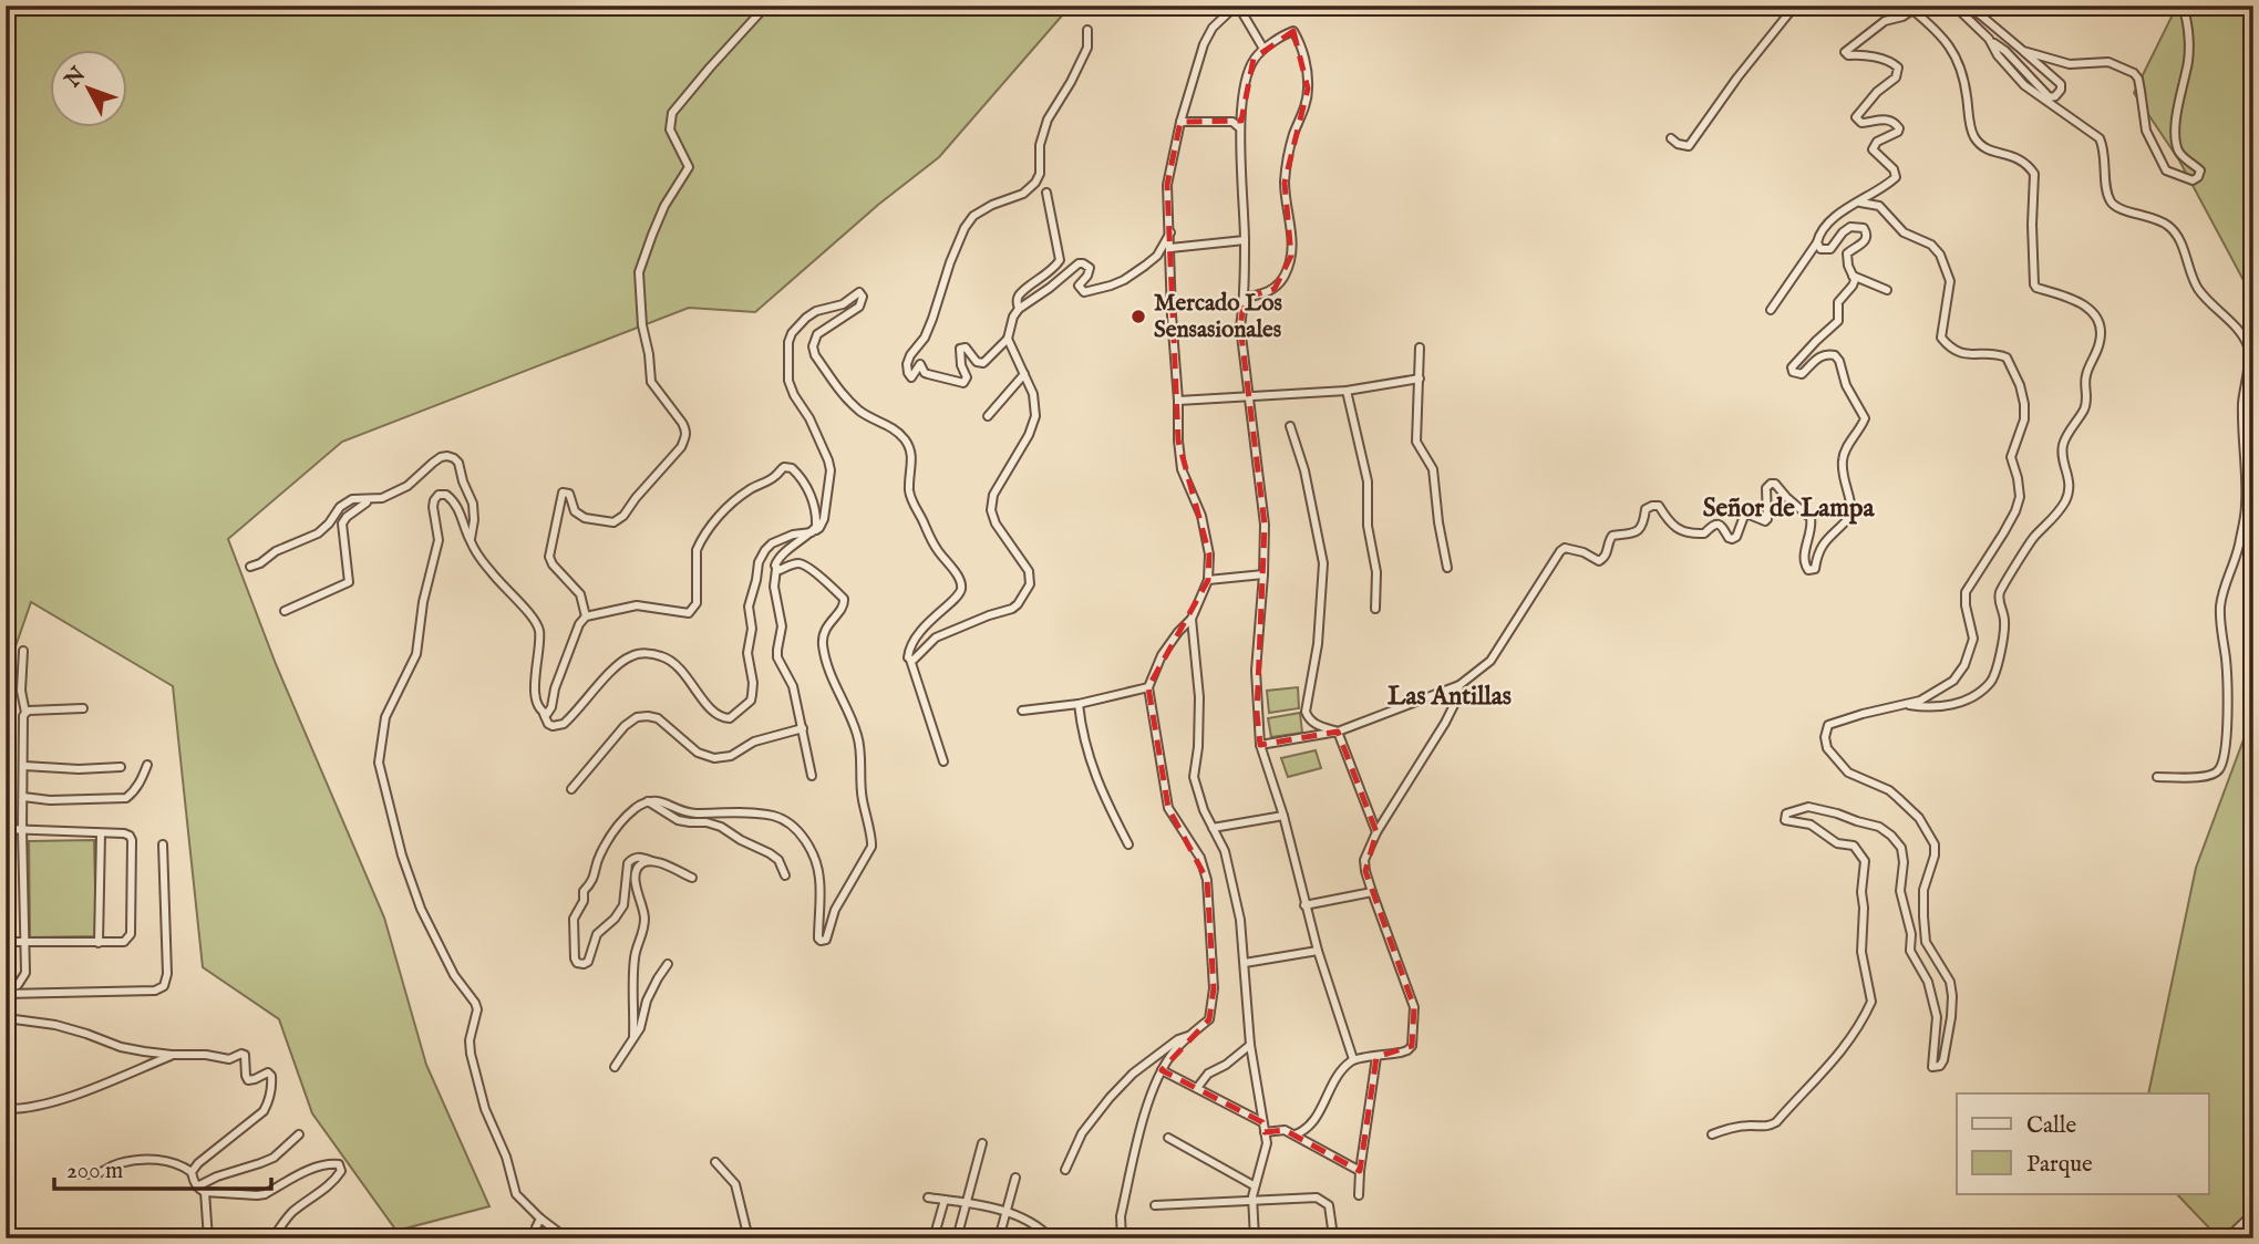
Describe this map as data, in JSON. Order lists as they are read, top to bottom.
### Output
{
  "districts": ["Señor de Lampa", "Las Antillas"],
  "places": ["Mercado Los Sensasionales"],
  "legend": ["Calle", "Parque"],
  "scale_bar": "200 m",
  "north": "top left"
}
